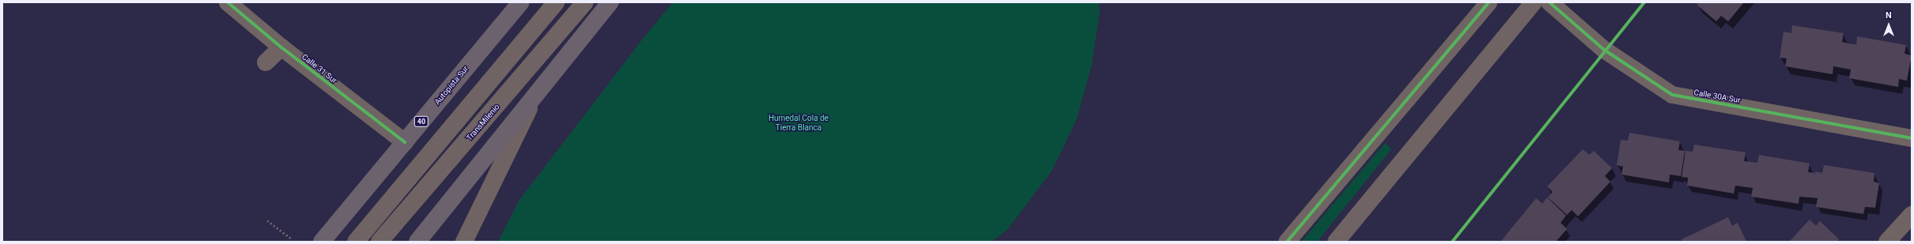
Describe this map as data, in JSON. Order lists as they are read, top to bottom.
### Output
{
  "streets": {
    "highway": ["Autopista Sur", "40"],
    "street": ["Calle 31 Sur", "Calle 30A Sur", "TransMilenio"]
  },
  "crossings": [
    ["Calle 31 Sur", "Autopista Sur"]
  ],
  "parks": ["Humedal Cola de Tierra Blanca"],
  "north": "top"
}
